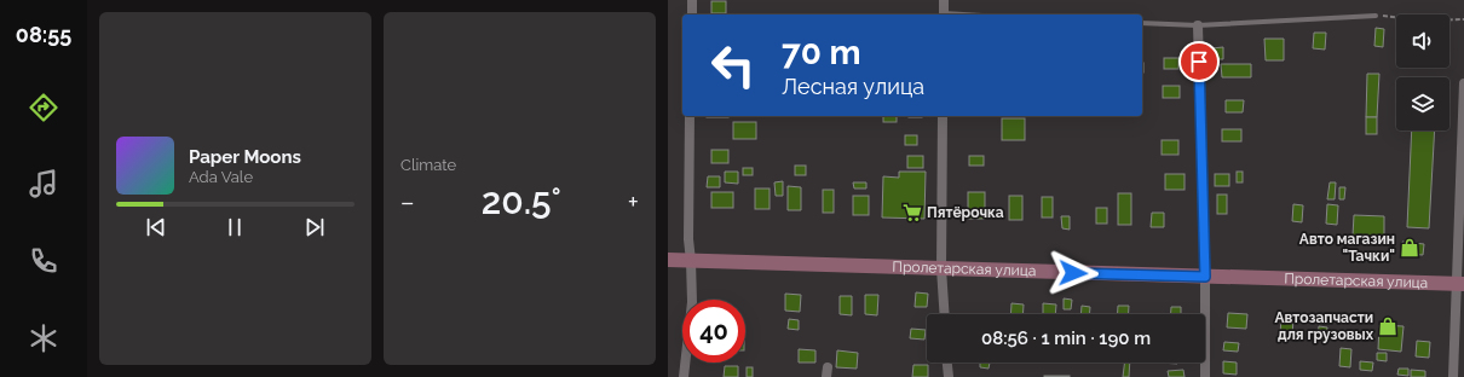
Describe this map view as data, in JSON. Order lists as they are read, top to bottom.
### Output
{
  "streets": {
    "street": ["Пролетарская улица"]
  },
  "places": {
    "supermarket": ["Пятёрочка"],
    "shop": ["Авто магазин \"Тачки\"", "Автозапчасти для грузовых"]
  },
  "page": {
    "tabs": "08:55",
    "tile": "Climate",
    "turn": ["70 m", "Лесная улица"],
    "song": ["Paper Moons", "Ada Vale"],
    "heat": ["−", "20.5°", "+"],
    "limit": "40",
    "trip": "08:56 · 1 min · 190 m"
  }
}
